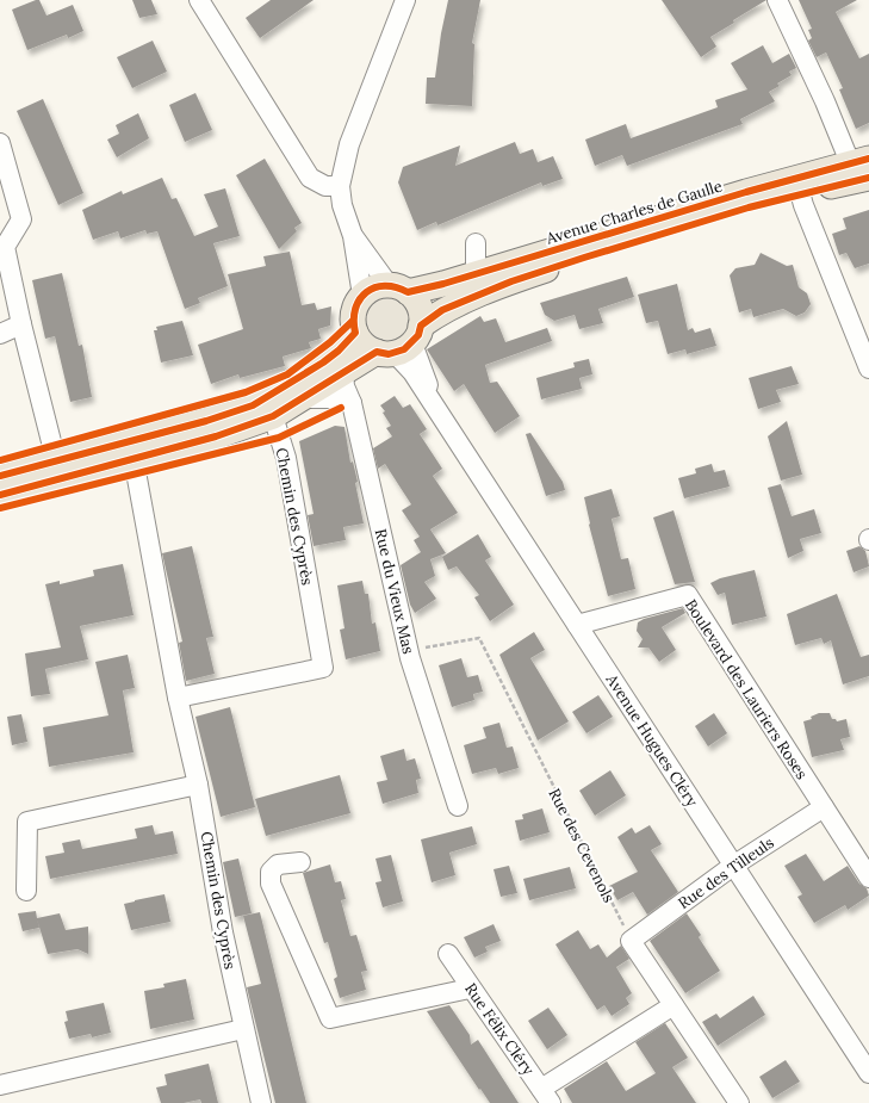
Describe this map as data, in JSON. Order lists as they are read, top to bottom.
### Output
{
  "streets": {
    "main road": ["Avenue Charles de Gaulle"],
    "street": [
      "Chemin des Cyprès",
      "Rue du Vieux Mas",
      "Boulevard des Lauriers Roses",
      "Avenue Hugues Cléry",
      "Rue des Tilleuls",
      "Rue Félix Cléry"
    ],
    "path": ["Rue des Cevenols"]
  },
  "crossings": [
    ["Avenue Charles de Gaulle", "Chemin des Cyprès"],
    ["Avenue Charles de Gaulle", "Rue du Vieux Mas"],
    ["Avenue Charles de Gaulle", "Avenue Hugues Cléry"],
    ["Rue du Vieux Mas", "Rue des Cevenols"],
    ["Boulevard des Lauriers Roses", "Avenue Hugues Cléry"],
    ["Boulevard des Lauriers Roses", "Rue des Tilleuls"],
    ["Avenue Hugues Cléry", "Rue des Tilleuls"],
    ["Rue des Cevenols", "Rue des Tilleuls"]
  ]
}
